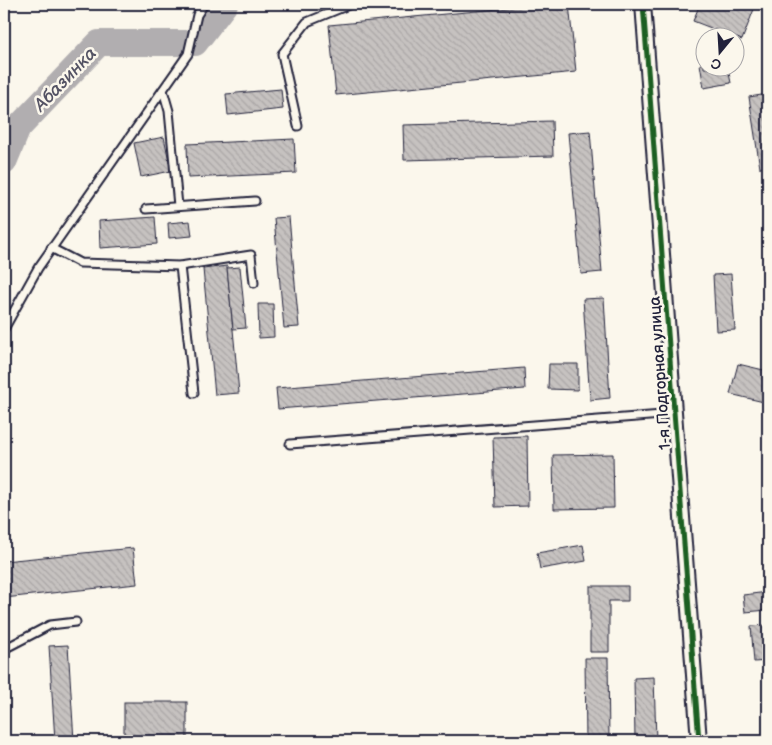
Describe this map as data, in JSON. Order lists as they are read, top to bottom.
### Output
{
  "streets": {
    "street": ["1-я Подгорная улица"]
  },
  "water": ["Абазинка"],
  "north": "bottom"
}
